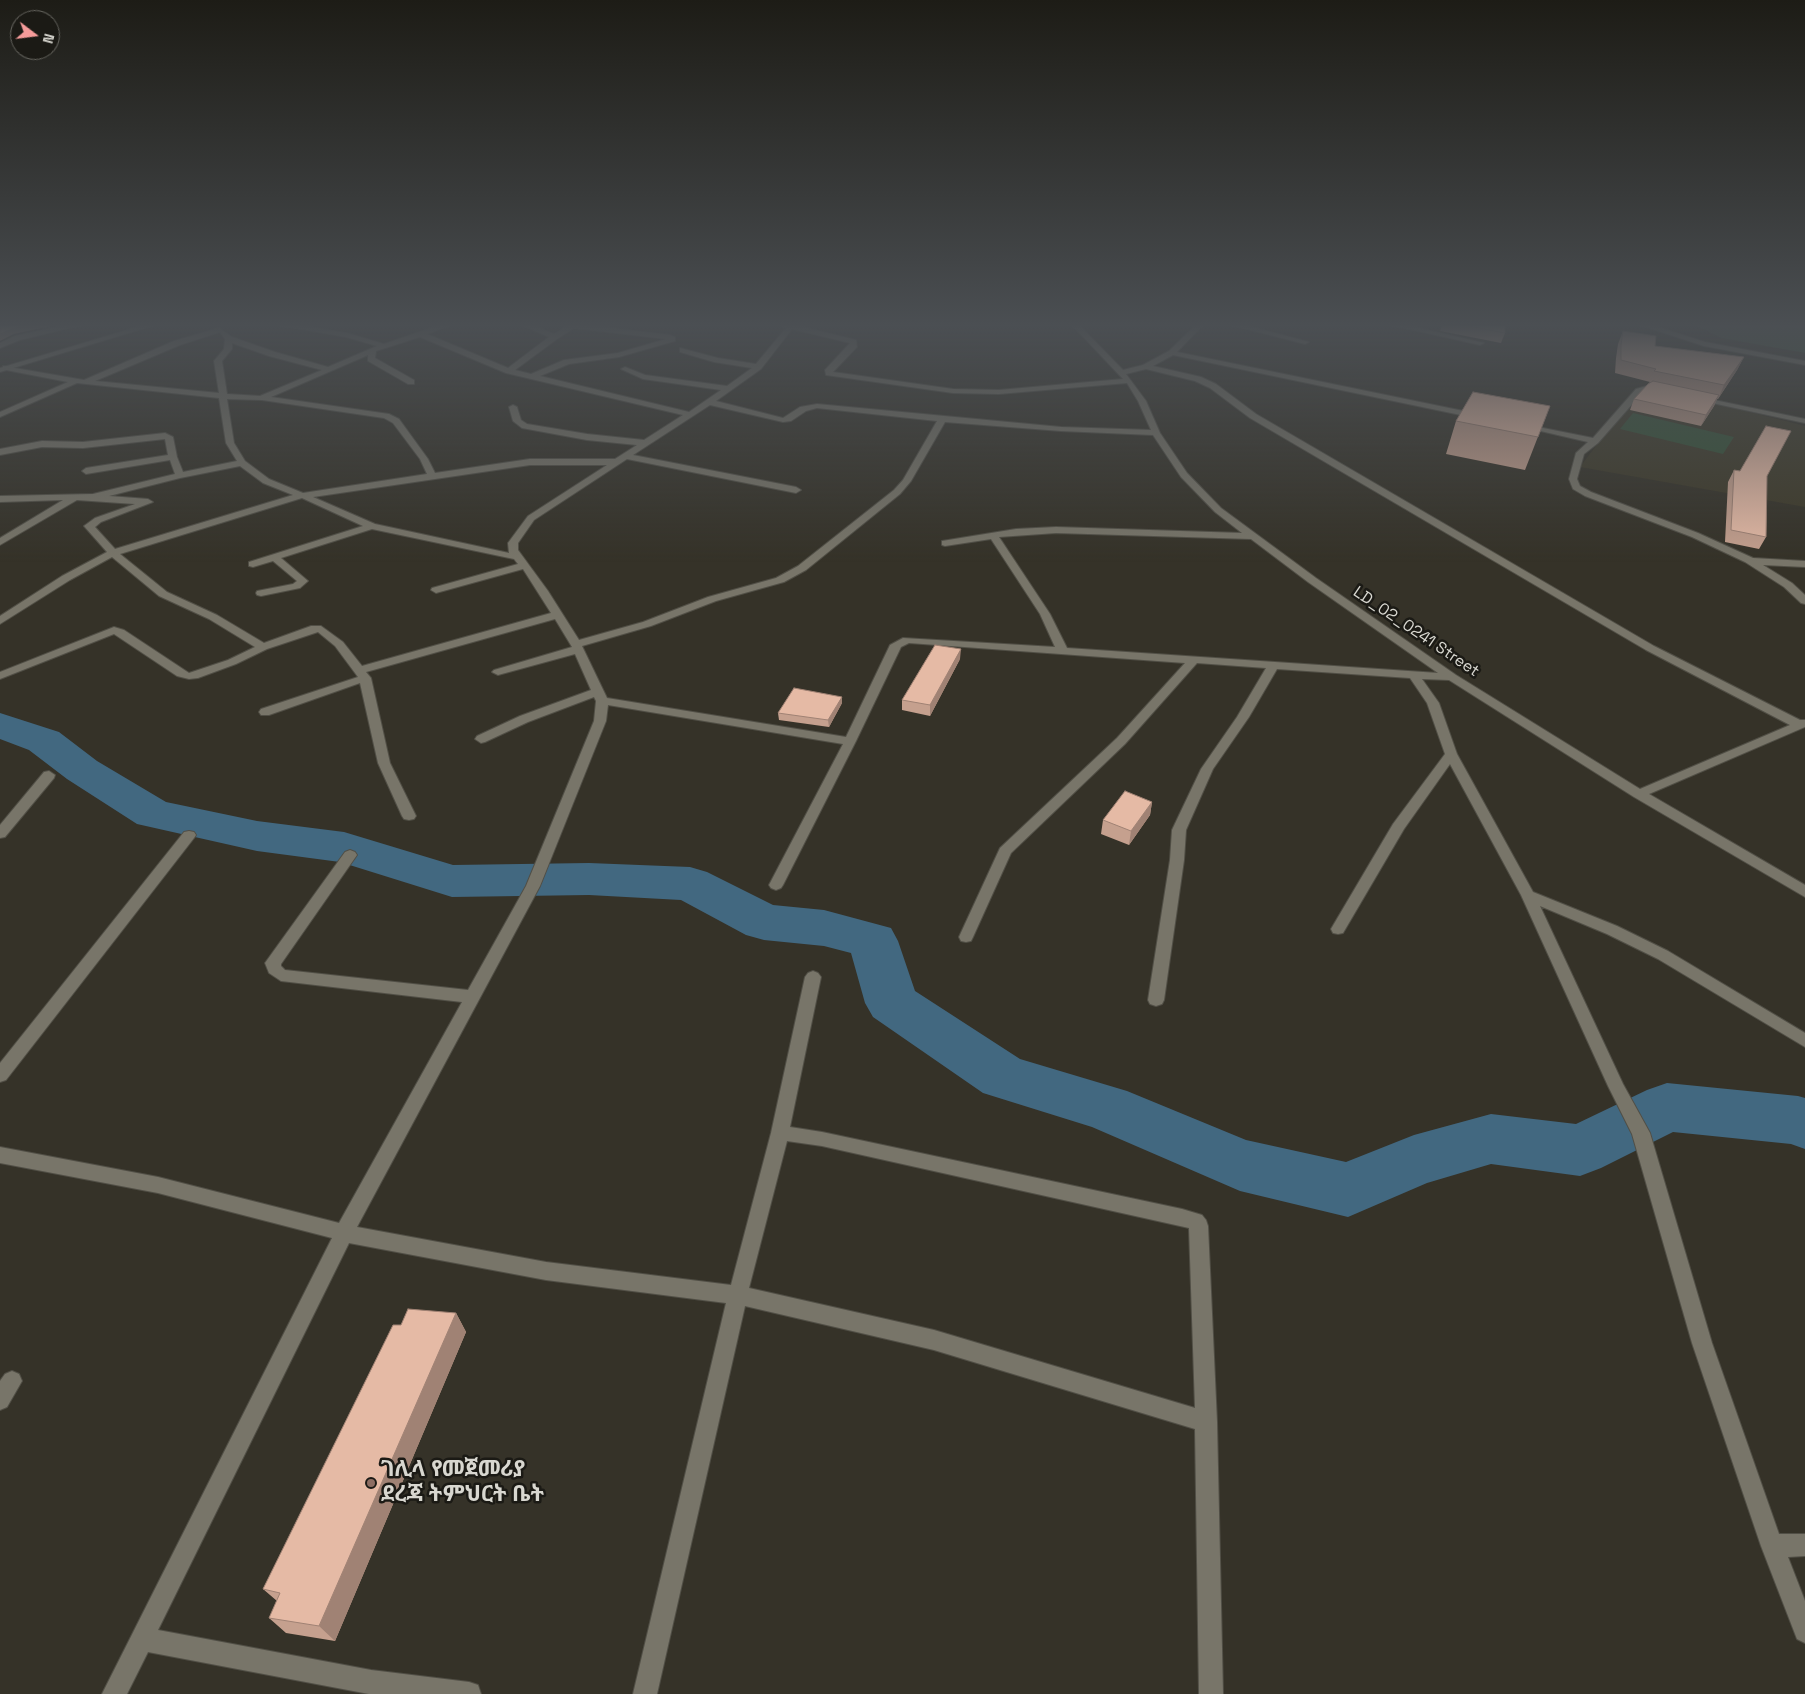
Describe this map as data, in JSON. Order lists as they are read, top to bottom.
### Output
{
  "streets": {
    "street": ["LD_02_0241 Street"]
  },
  "places": ["ገሊላ የመጀመሪያ ደረጃ ትምህርት ቤት"],
  "north": "right"
}
